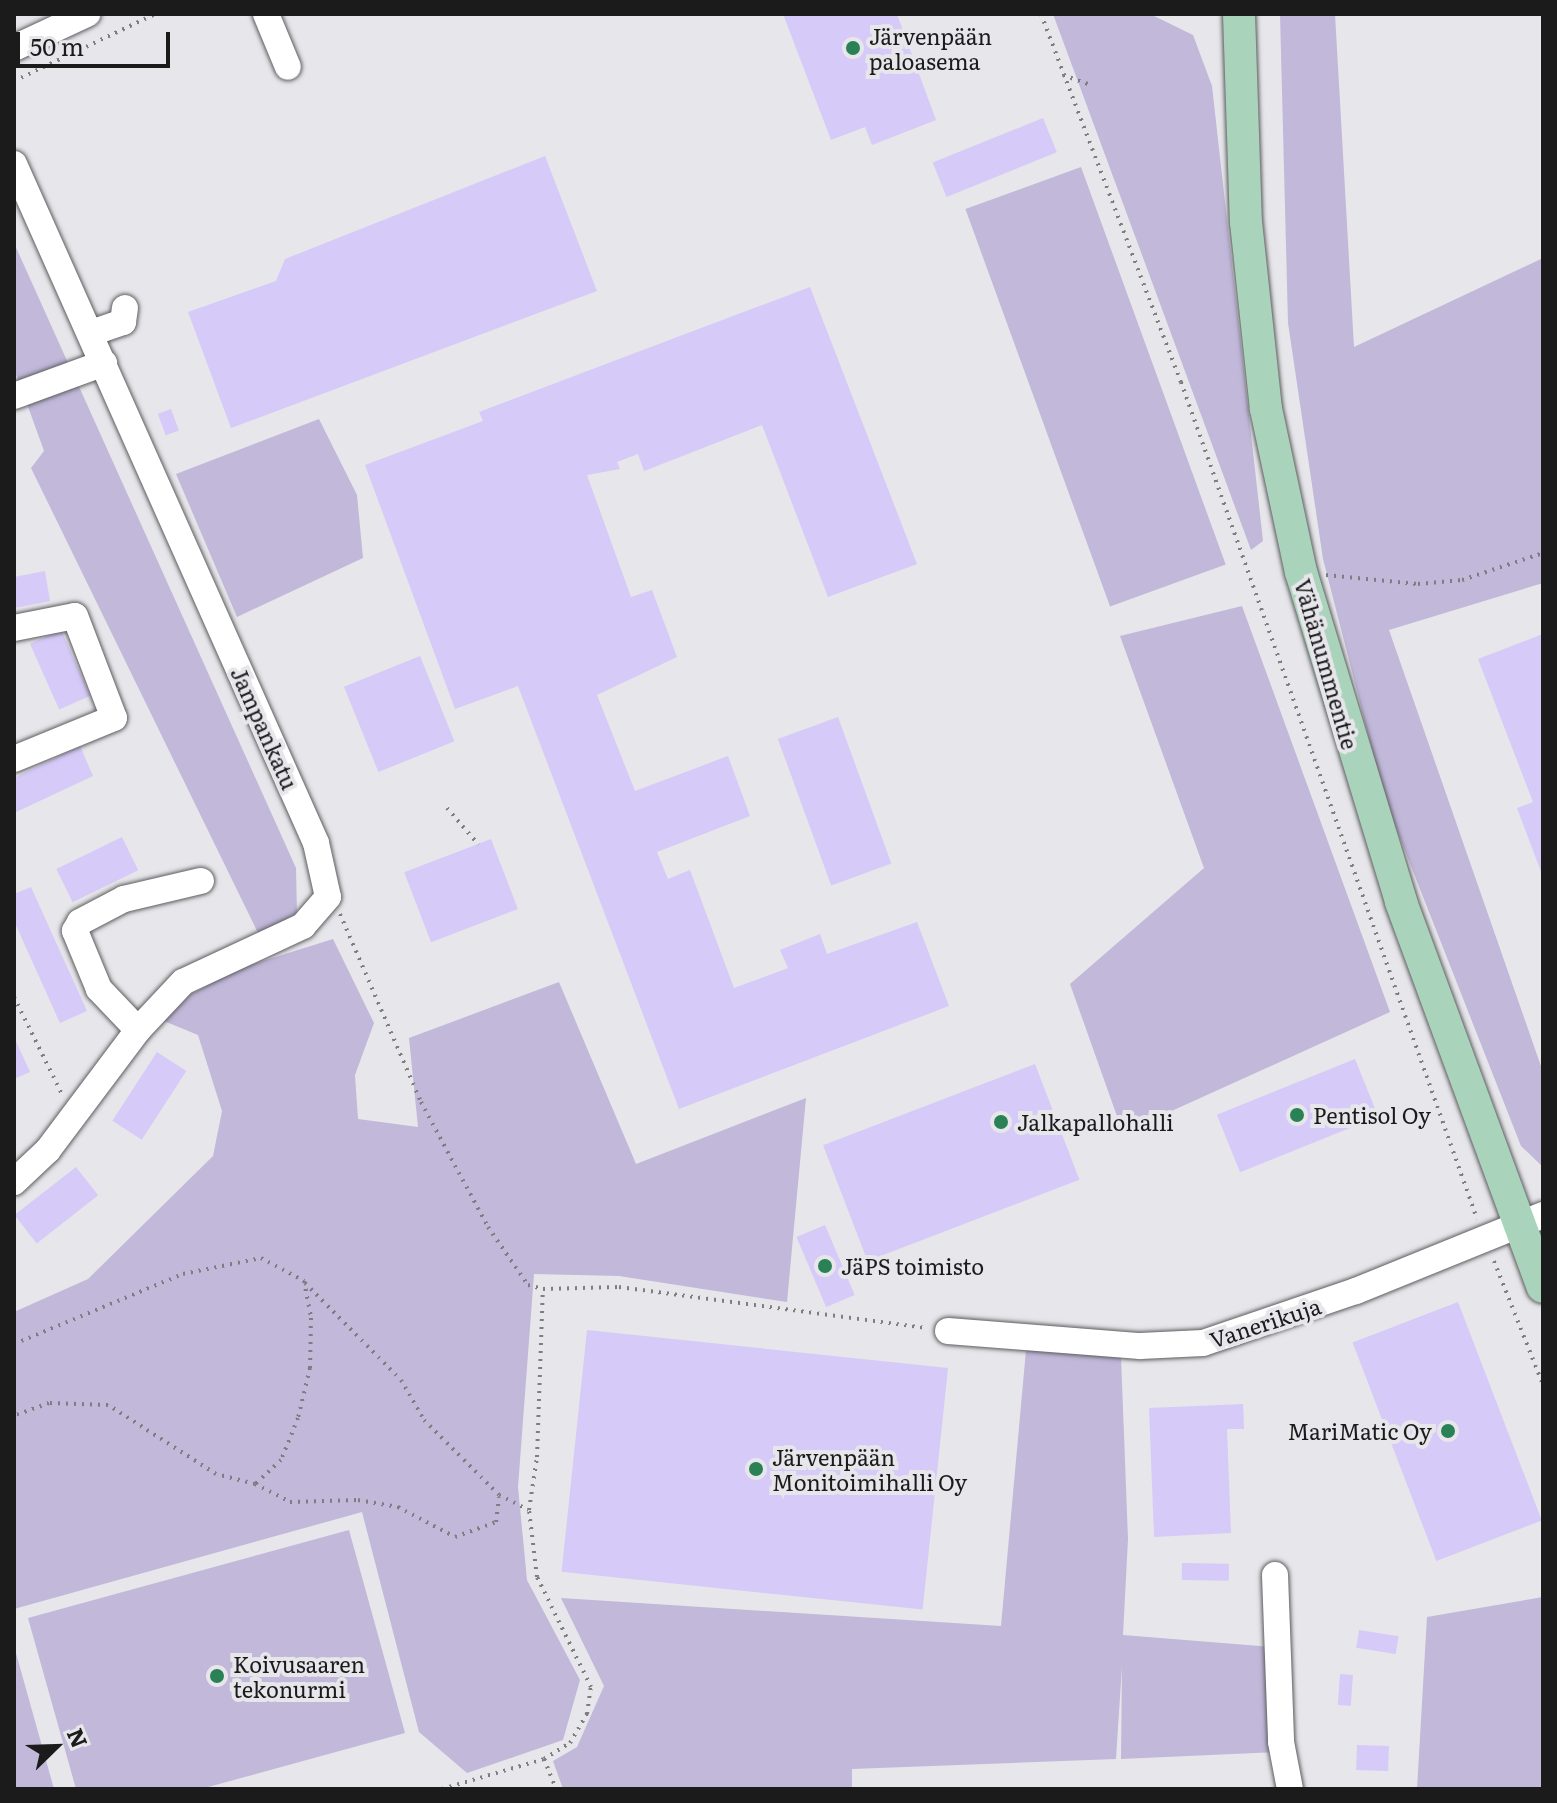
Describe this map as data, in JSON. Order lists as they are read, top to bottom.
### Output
{
  "streets": {
    "main road": ["Vähänummentie"],
    "street": ["Jampankatu", "Vanerikuja"]
  },
  "crossings": [
    ["Vähänummentie", "Vanerikuja"]
  ],
  "places": [
    "Järvenpään paloasema",
    "Pentisol Oy",
    "Jalkapallohalli",
    "JäPS toimisto",
    "MariMatic Oy",
    "Järvenpään Monitoimihalli Oy",
    "Koivusaaren tekonurmi"
  ],
  "scale_bar": "50 m",
  "north": "top right"
}
